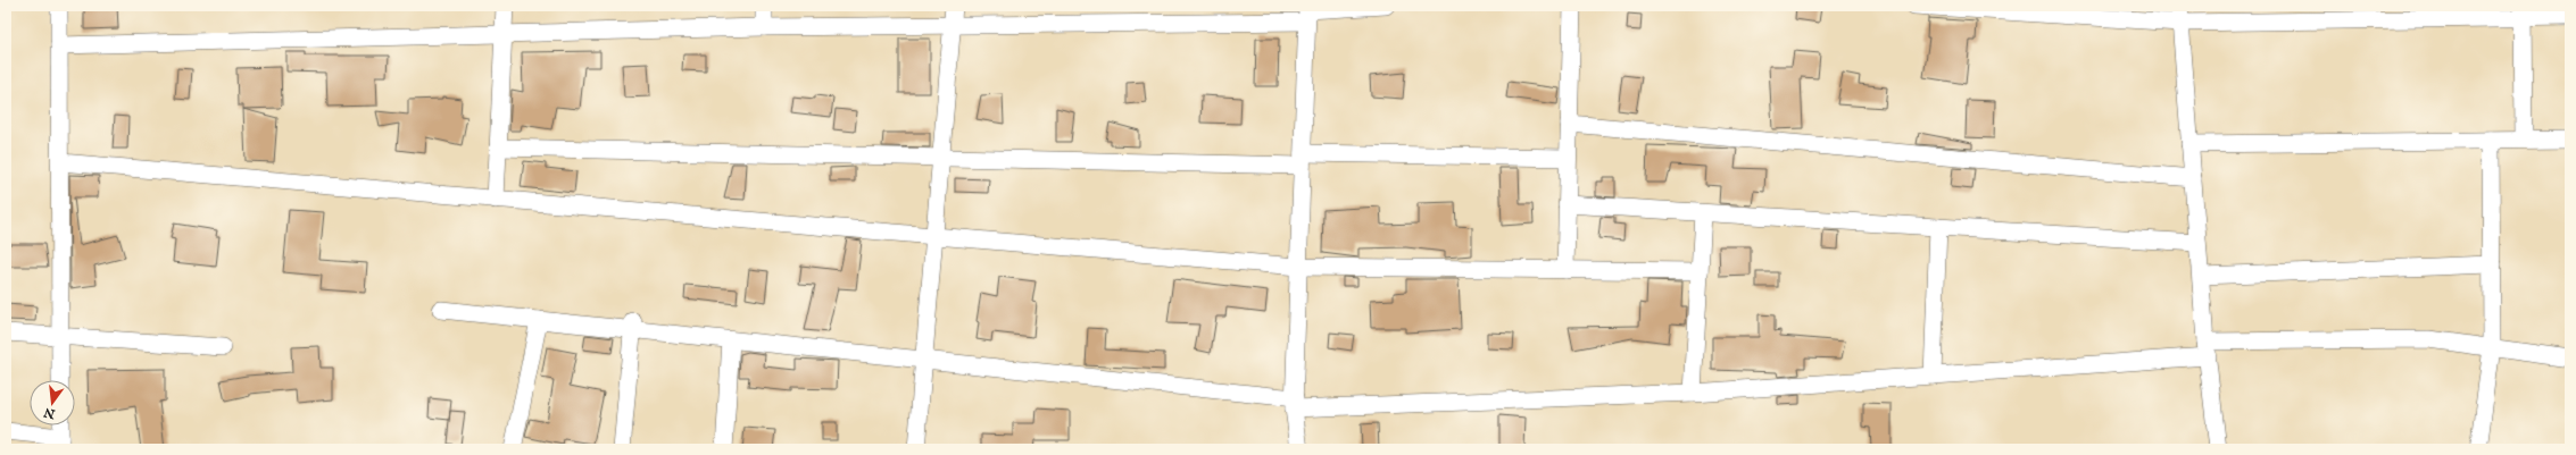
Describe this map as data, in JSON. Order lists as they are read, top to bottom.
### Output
{
  "north": "bottom"
}
